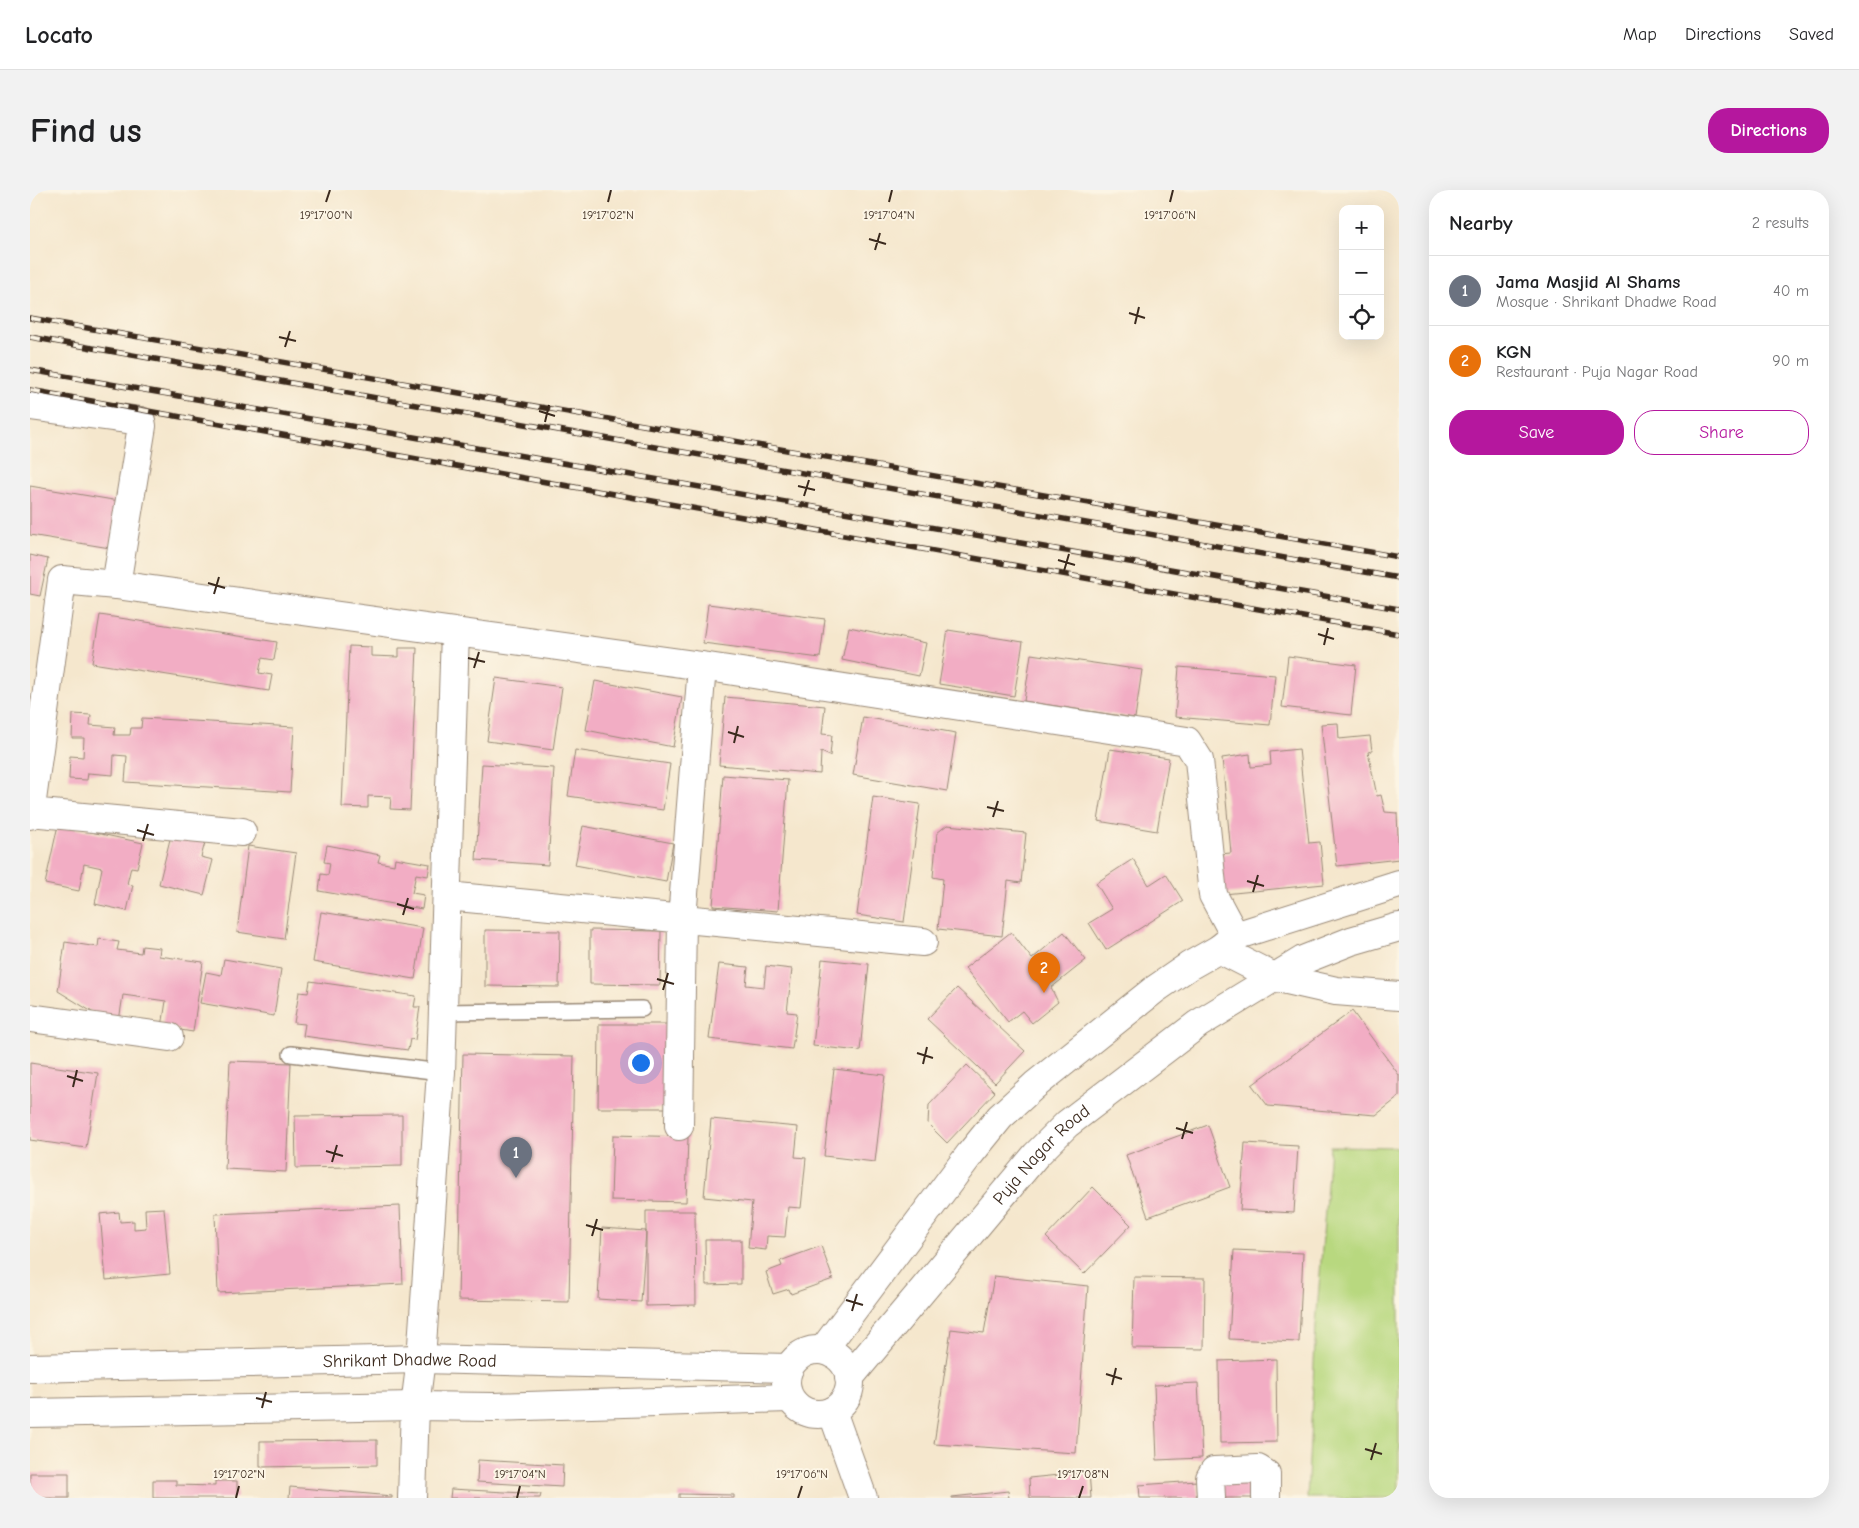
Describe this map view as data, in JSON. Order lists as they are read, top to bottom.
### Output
{
  "streets": {
    "street": ["Puja Nagar Road", "Shrikant Dhadwe Road"]
  },
  "crossings": [
    ["Puja Nagar Road", "Shrikant Dhadwe Road"]
  ],
  "page": {
    "header": "Locato",
    "nav": ["Map", "Directions", "Saved"],
    "buttons": [
      "Directions",
      ["Save", "Share"]
    ],
    "title": "Find us",
    "heading": ["Nearby", "2 results"],
    "map_buttons": ["+", "−"],
    "list": [
      {
        "mark": "1",
        "name": "Jama Masjid Al Shams",
        "note": "Mosque · Shrikant Dhadwe Road",
        "value": "40 m"
      },
      {
        "mark": "2",
        "name": "KGN",
        "note": "Restaurant · Puja Nagar Road",
        "value": "90 m"
      }
    ],
    "pins": ["2", "1"]
  },
  "coordinates": [
    "19°17'00\"N",
    "19°17'02\"N",
    "19°17'04\"N",
    "19°17'06\"N",
    "19°17'08\"N"
  ]
}
